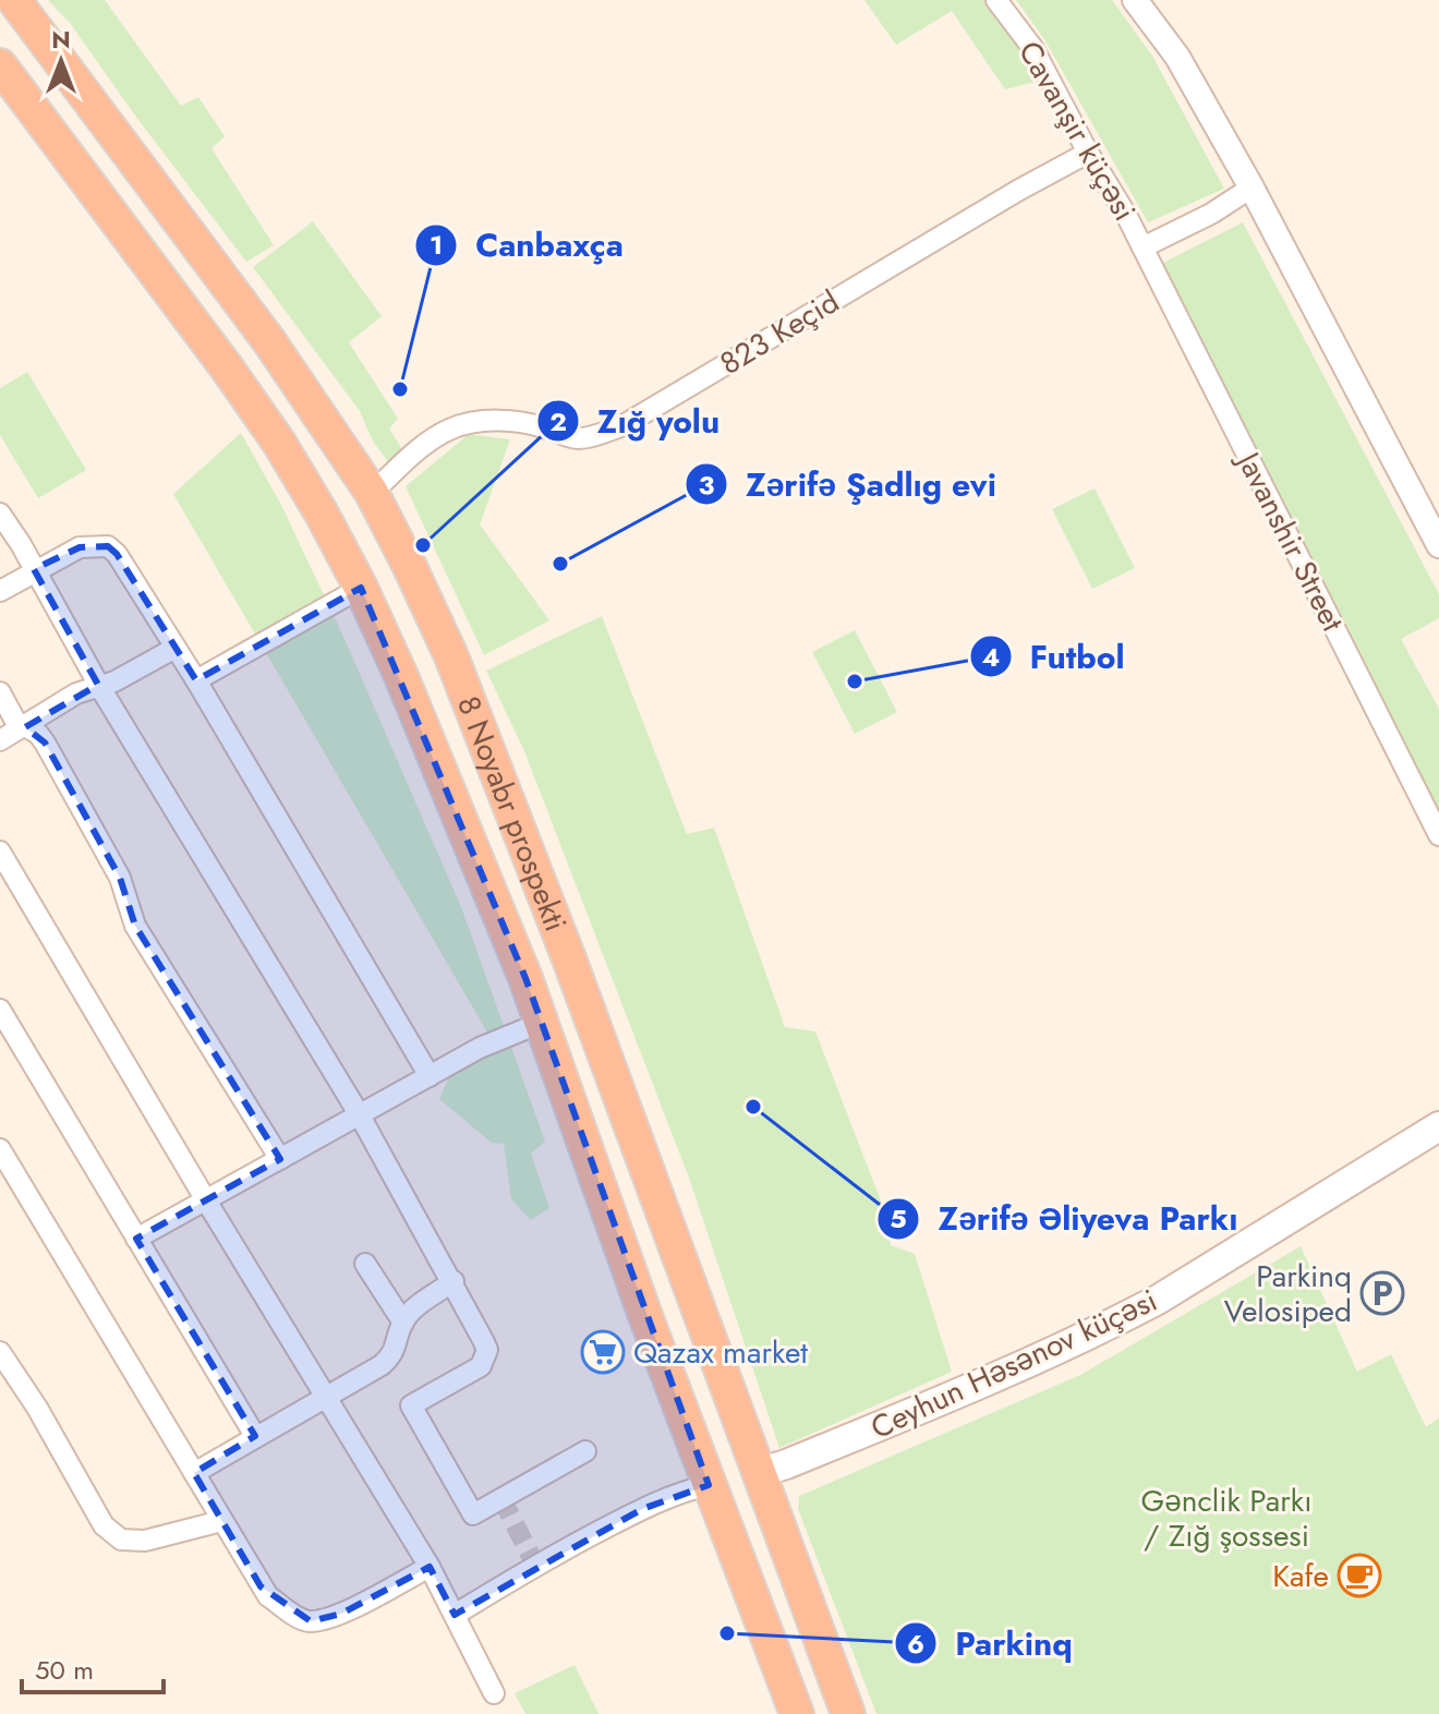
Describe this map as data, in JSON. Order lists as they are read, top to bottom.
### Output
{
  "streets": {
    "highway": ["8 Noyabr prospekti"],
    "main road": ["Ceyhun Həsənov küçəsi"],
    "street": ["Cavanşir küçəsi", "823 Keçid", "Javanshir Street"]
  },
  "crossings": [
    ["Cavanşir küçəsi", "823 Keçid"],
    ["Cavanşir küçəsi", "Javanshir Street"],
    ["823 Keçid", "8 Noyabr prospekti"],
    ["8 Noyabr prospekti", "Ceyhun Həsənov küçəsi"]
  ],
  "parks": ["Gənclik Parkı / Zığ şossesi"],
  "places": {
    "other": [
      "Canbaxça",
      "Zığ yolu",
      "Zərifə Şadlıg evi",
      "Futbol",
      "Zərifə Əliyeva Parkı",
      "Parkinq"
    ],
    "parking": ["Parkinq Velosiped"],
    "supermarket": ["Qazax market"],
    "cafe": ["Kafe"]
  },
  "scale_bar": "50 m",
  "north": "top"
}
